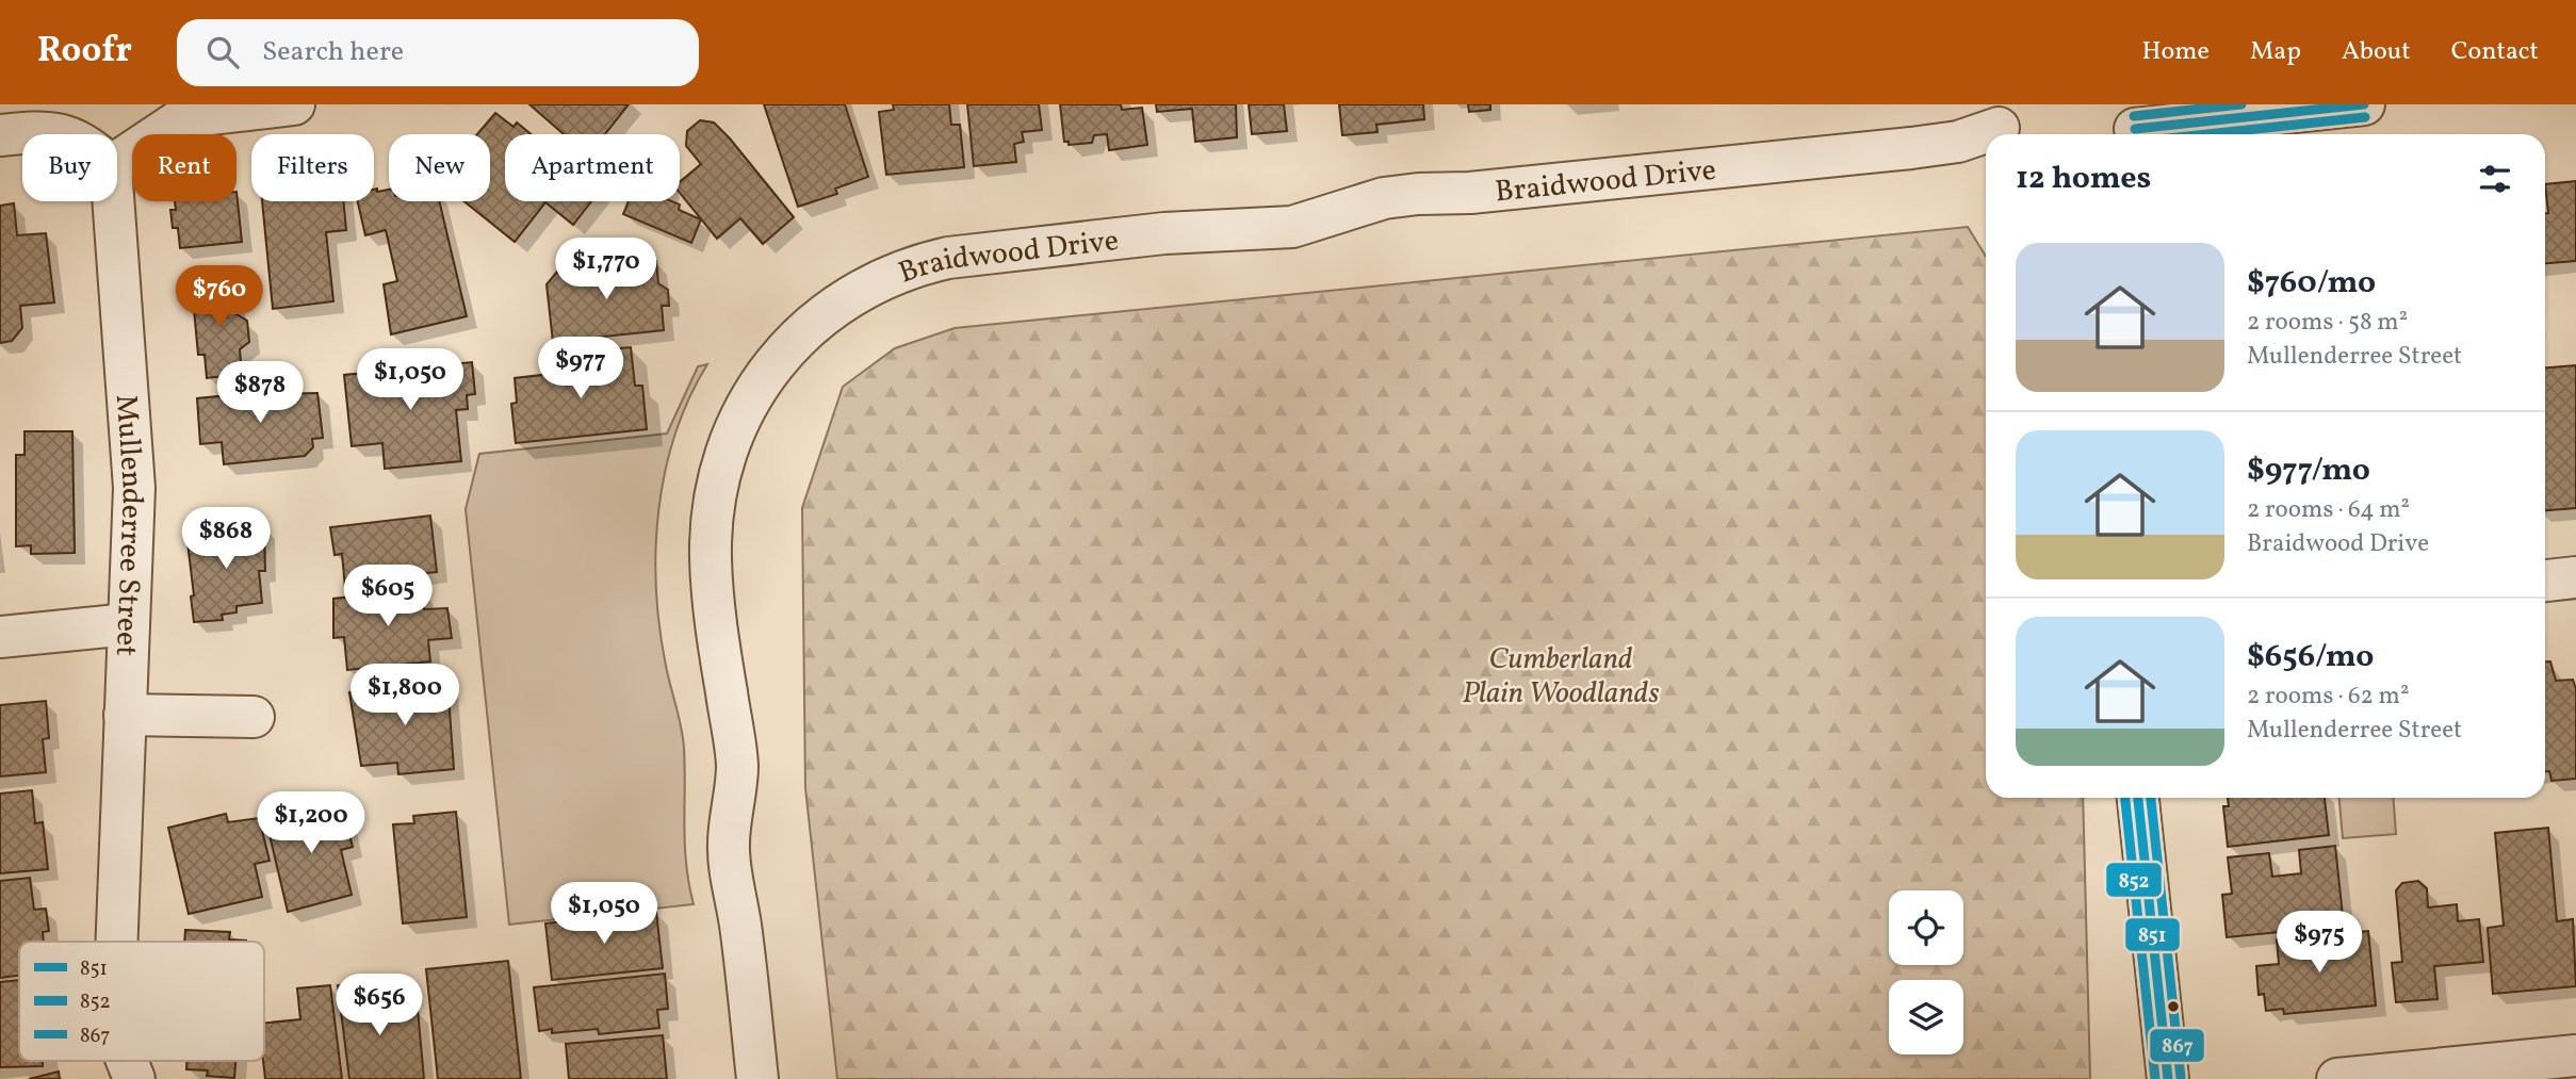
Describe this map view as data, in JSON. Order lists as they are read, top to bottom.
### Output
{
  "streets": {
    "street": ["Braidwood Drive", "Mullenderree Street"]
  },
  "parks": ["Cumberland Plain Woodlands"],
  "lines": ["transit line 851", "transit line 867", "transit line 852"],
  "legend": ["851", "852", "867"],
  "page": {
    "header": "Roofr",
    "search": "Search here",
    "nav": [
      "Home",
      "Map",
      "About",
      "Contact"
    ],
    "chip": [
      "Buy",
      "Rent",
      "Filters",
      "New",
      "Apartment"
    ],
    "heading": "12 homes",
    "list": [
      {
        "name": "$760/mo",
        "note": "2 rooms · 58 m² · Mullenderree Street"
      },
      {
        "name": "$977/mo",
        "note": "2 rooms · 64 m² · Braidwood Drive"
      },
      {
        "name": "$656/mo",
        "note": "2 rooms · 62 m² · Mullenderree Street"
      }
    ],
    "price": [
      "$1,770",
      "$760",
      "$977",
      "$1,050",
      "$878",
      "$868",
      "$605",
      "$1,800",
      "$1,200",
      "$1,050",
      "$975",
      "$656"
    ]
  }
}
